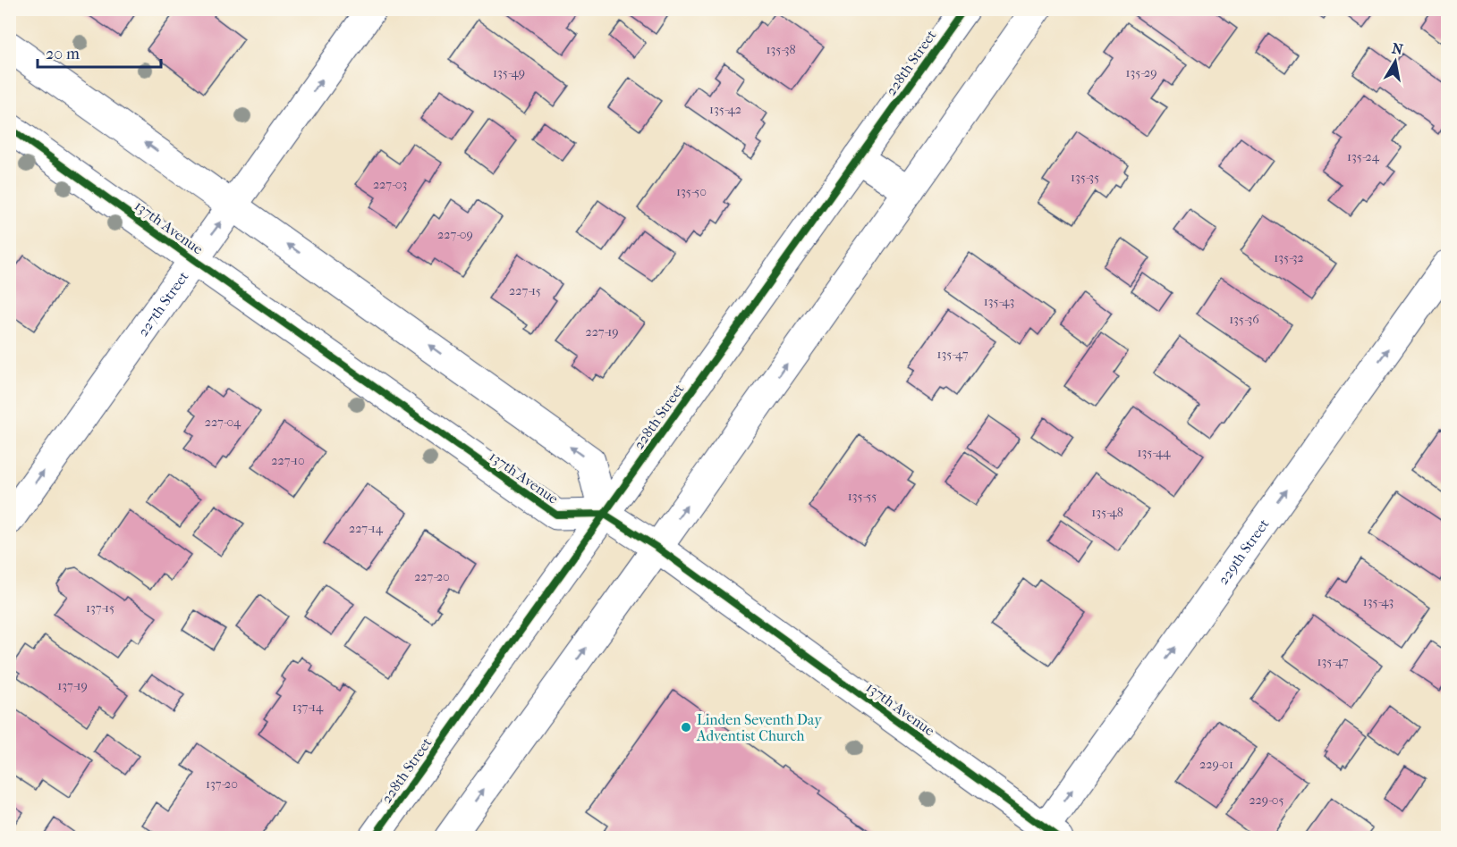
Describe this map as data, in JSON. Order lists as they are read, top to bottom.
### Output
{
  "streets": {
    "street": [
      "228th Street",
      "137th Avenue",
      "227th Street",
      "229th Street"
    ]
  },
  "crossings": [
    ["228th Street", "137th Avenue"],
    ["137th Avenue", "227th Street"],
    ["137th Avenue", "229th Street"]
  ],
  "one_way": ["227th Street", "229th Street"],
  "places": ["Linden Seventh Day Adventist Church"],
  "house_numbers": [
    "135-38",
    "135-49",
    "135-29",
    "135-42",
    "135-24",
    "135-35",
    "227-03",
    "135-50",
    "227-09",
    "135-32",
    "227-15",
    "135-43",
    "135-36",
    "227-19",
    "135-47",
    "227-04",
    "135-44",
    "227-10",
    "135-55",
    "135-48",
    "227-14",
    "227-20",
    "135-43",
    "137-15",
    "135-47",
    "137-19",
    "137-14",
    "229-01",
    "137-20",
    "229-05"
  ],
  "scale_bar": "20 m",
  "north": "top"
}
